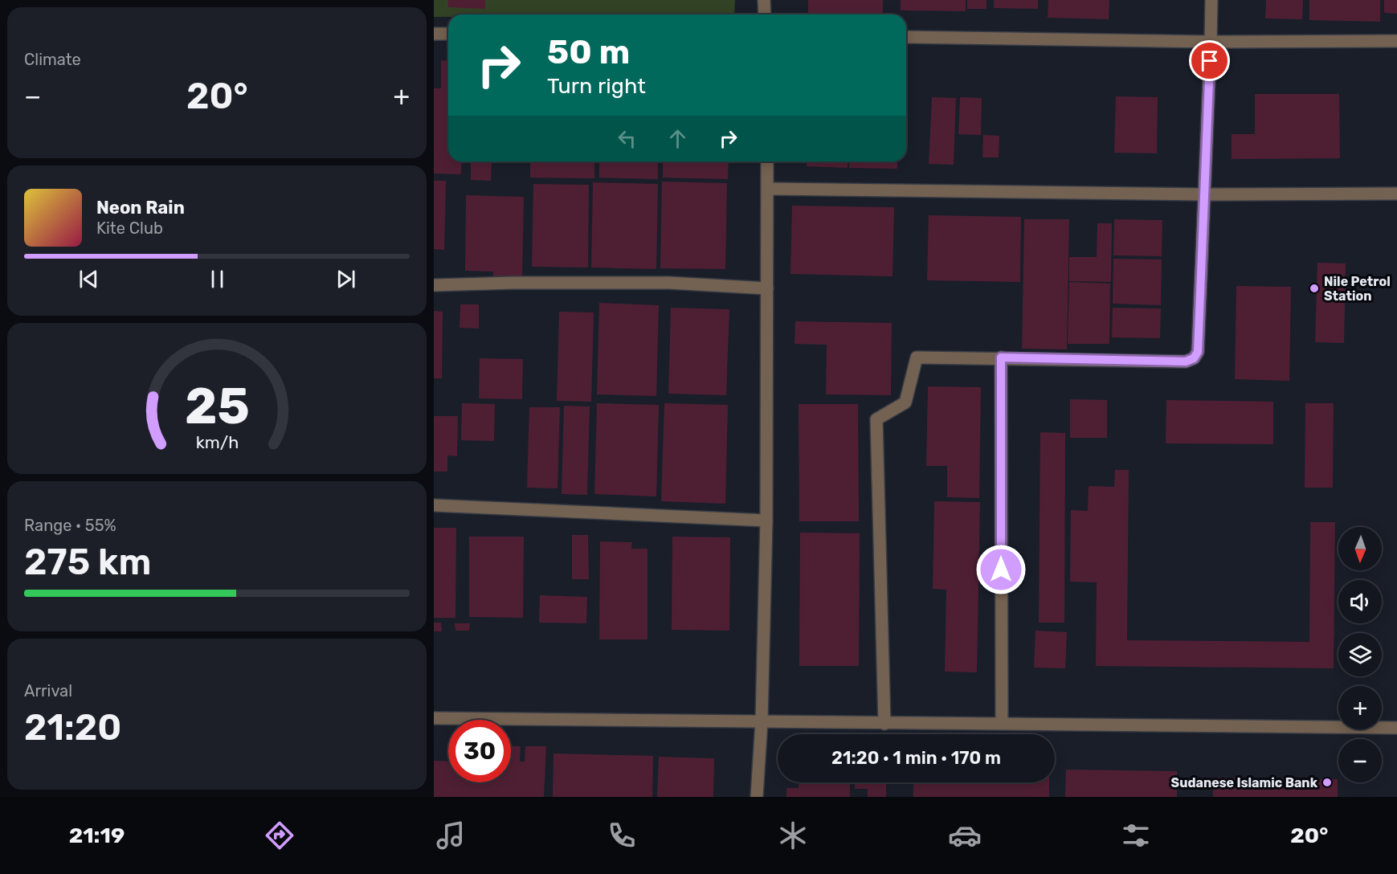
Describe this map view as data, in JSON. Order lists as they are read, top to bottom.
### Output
{
  "places": ["Nile Petrol Station", "Sudanese Islamic Bank"],
  "north": "bottom",
  "page": {
    "tile": [
      "Climate",
      ["Range · 55%", "275 km"],
      ["Arrival", "21:20"]
    ],
    "turn": ["50 m", "Turn right"],
    "heat": ["−", "20°", "+"],
    "song": ["Neon Rain", "Kite Club"],
    "map_buttons": ["+", "−"],
    "limit": "30",
    "trip": "21:20 · 1 min · 170 m",
    "tabs": ["21:19", "20°"],
    "gauge": ["25", "km/h"]
  }
}
